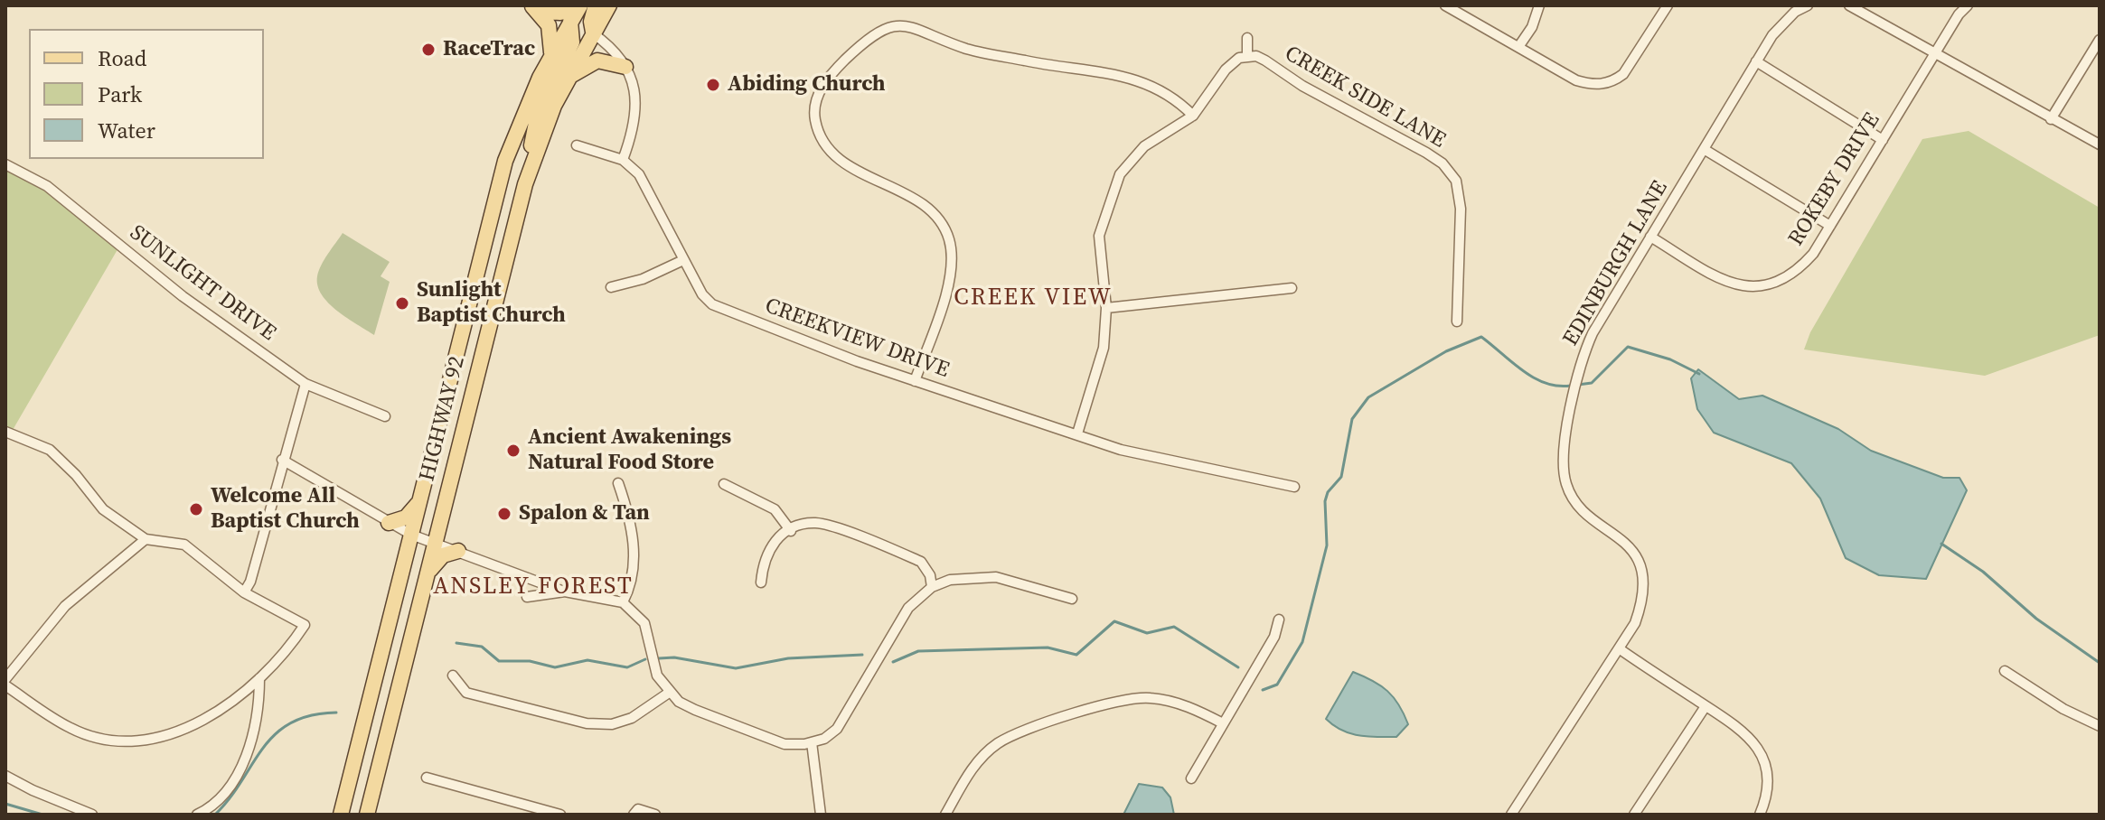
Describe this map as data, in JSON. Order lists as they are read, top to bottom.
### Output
{
  "streets": {
    "main road": ["HIGHWAY 92"],
    "street": [
      "CREEK SIDE LANE",
      "ROKEBY DRIVE",
      "EDINBURGH LANE",
      "SUNLIGHT DRIVE",
      "CREEKVIEW DRIVE"
    ]
  },
  "crossings": [
    ["ROKEBY DRIVE", "EDINBURGH LANE"]
  ],
  "districts": ["CREEK VIEW", "ANSLEY FOREST"],
  "places": [
    "RaceTrac",
    "Abiding Church",
    "Sunlight Baptist Church",
    "Ancient Awakenings Natural Food Store",
    "Welcome All Baptist Church",
    "Spalon & Tan"
  ],
  "legend": ["Road", "Park", "Water"]
}
